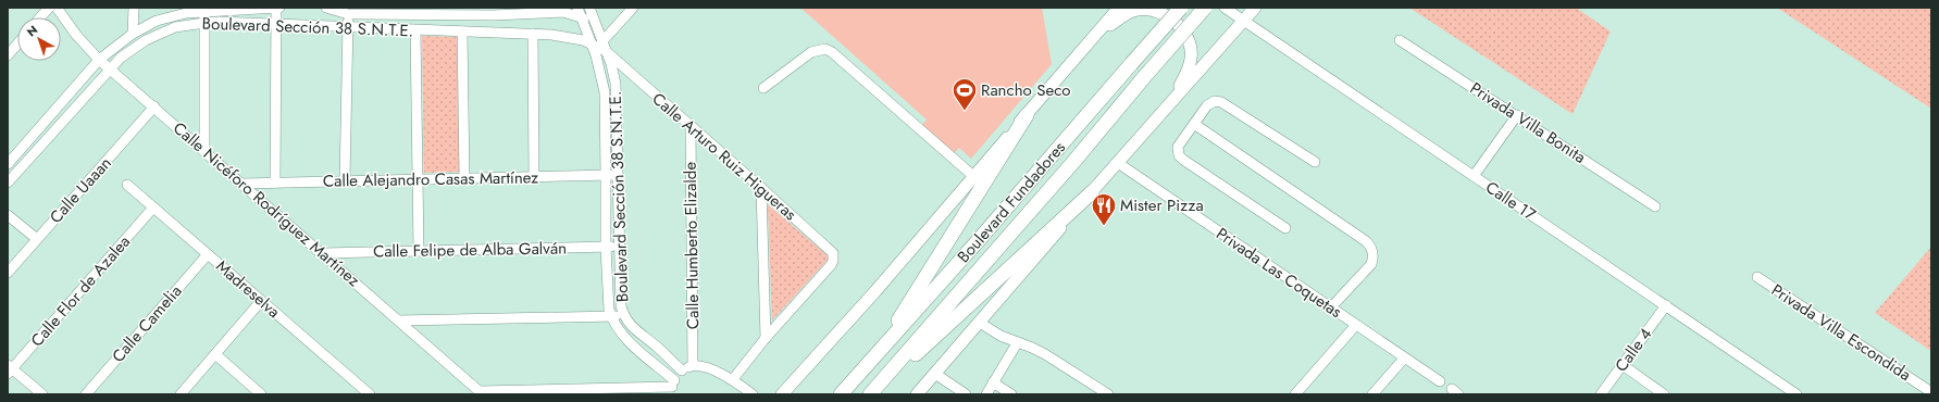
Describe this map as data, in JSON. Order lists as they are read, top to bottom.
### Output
{
  "streets": {
    "highway": ["Boulevard Fundadores"],
    "street": [
      "Boulevard Sección 38 S.N.T.E.",
      "Privada Villa Bonita",
      "Calle Arturo Ruiz Higueras",
      "Calle Alejandro Casas Martínez",
      "Calle Uaaan",
      "Calle 17",
      "Calle Nicéforo Rodríguez Martínez",
      "Calle Humberto Elizalde",
      "Calle Felipe de Alba Galván",
      "Privada Las Coquetas",
      "Madreselva",
      "Calle Flor de Azalea",
      "Calle Camelia",
      "Privada Villa Escondida",
      "Calle 4"
    ]
  },
  "crossings": [
    ["Boulevard Sección 38 S.N.T.E.", "Calle Arturo Ruiz Higueras"],
    ["Boulevard Sección 38 S.N.T.E.", "Calle Alejandro Casas Martínez"],
    ["Boulevard Sección 38 S.N.T.E.", "Calle Nicéforo Rodríguez Martínez"],
    ["Boulevard Sección 38 S.N.T.E.", "Calle Felipe de Alba Galván"],
    ["Calle Arturo Ruiz Higueras", "Calle Humberto Elizalde"],
    ["Calle Alejandro Casas Martínez", "Calle Nicéforo Rodríguez Martínez"],
    ["Calle Uaaan", "Calle Nicéforo Rodríguez Martínez"],
    ["Calle 17", "Calle 4"],
    ["Calle Nicéforo Rodríguez Martínez", "Calle Felipe de Alba Galván"],
    ["Madreselva", "Calle Flor de Azalea"],
    ["Madreselva", "Calle Camelia"]
  ],
  "places": {
    "sports": ["Rancho Seco"],
    "restaurant": ["Mister Pizza"]
  },
  "north": "top left"
}
